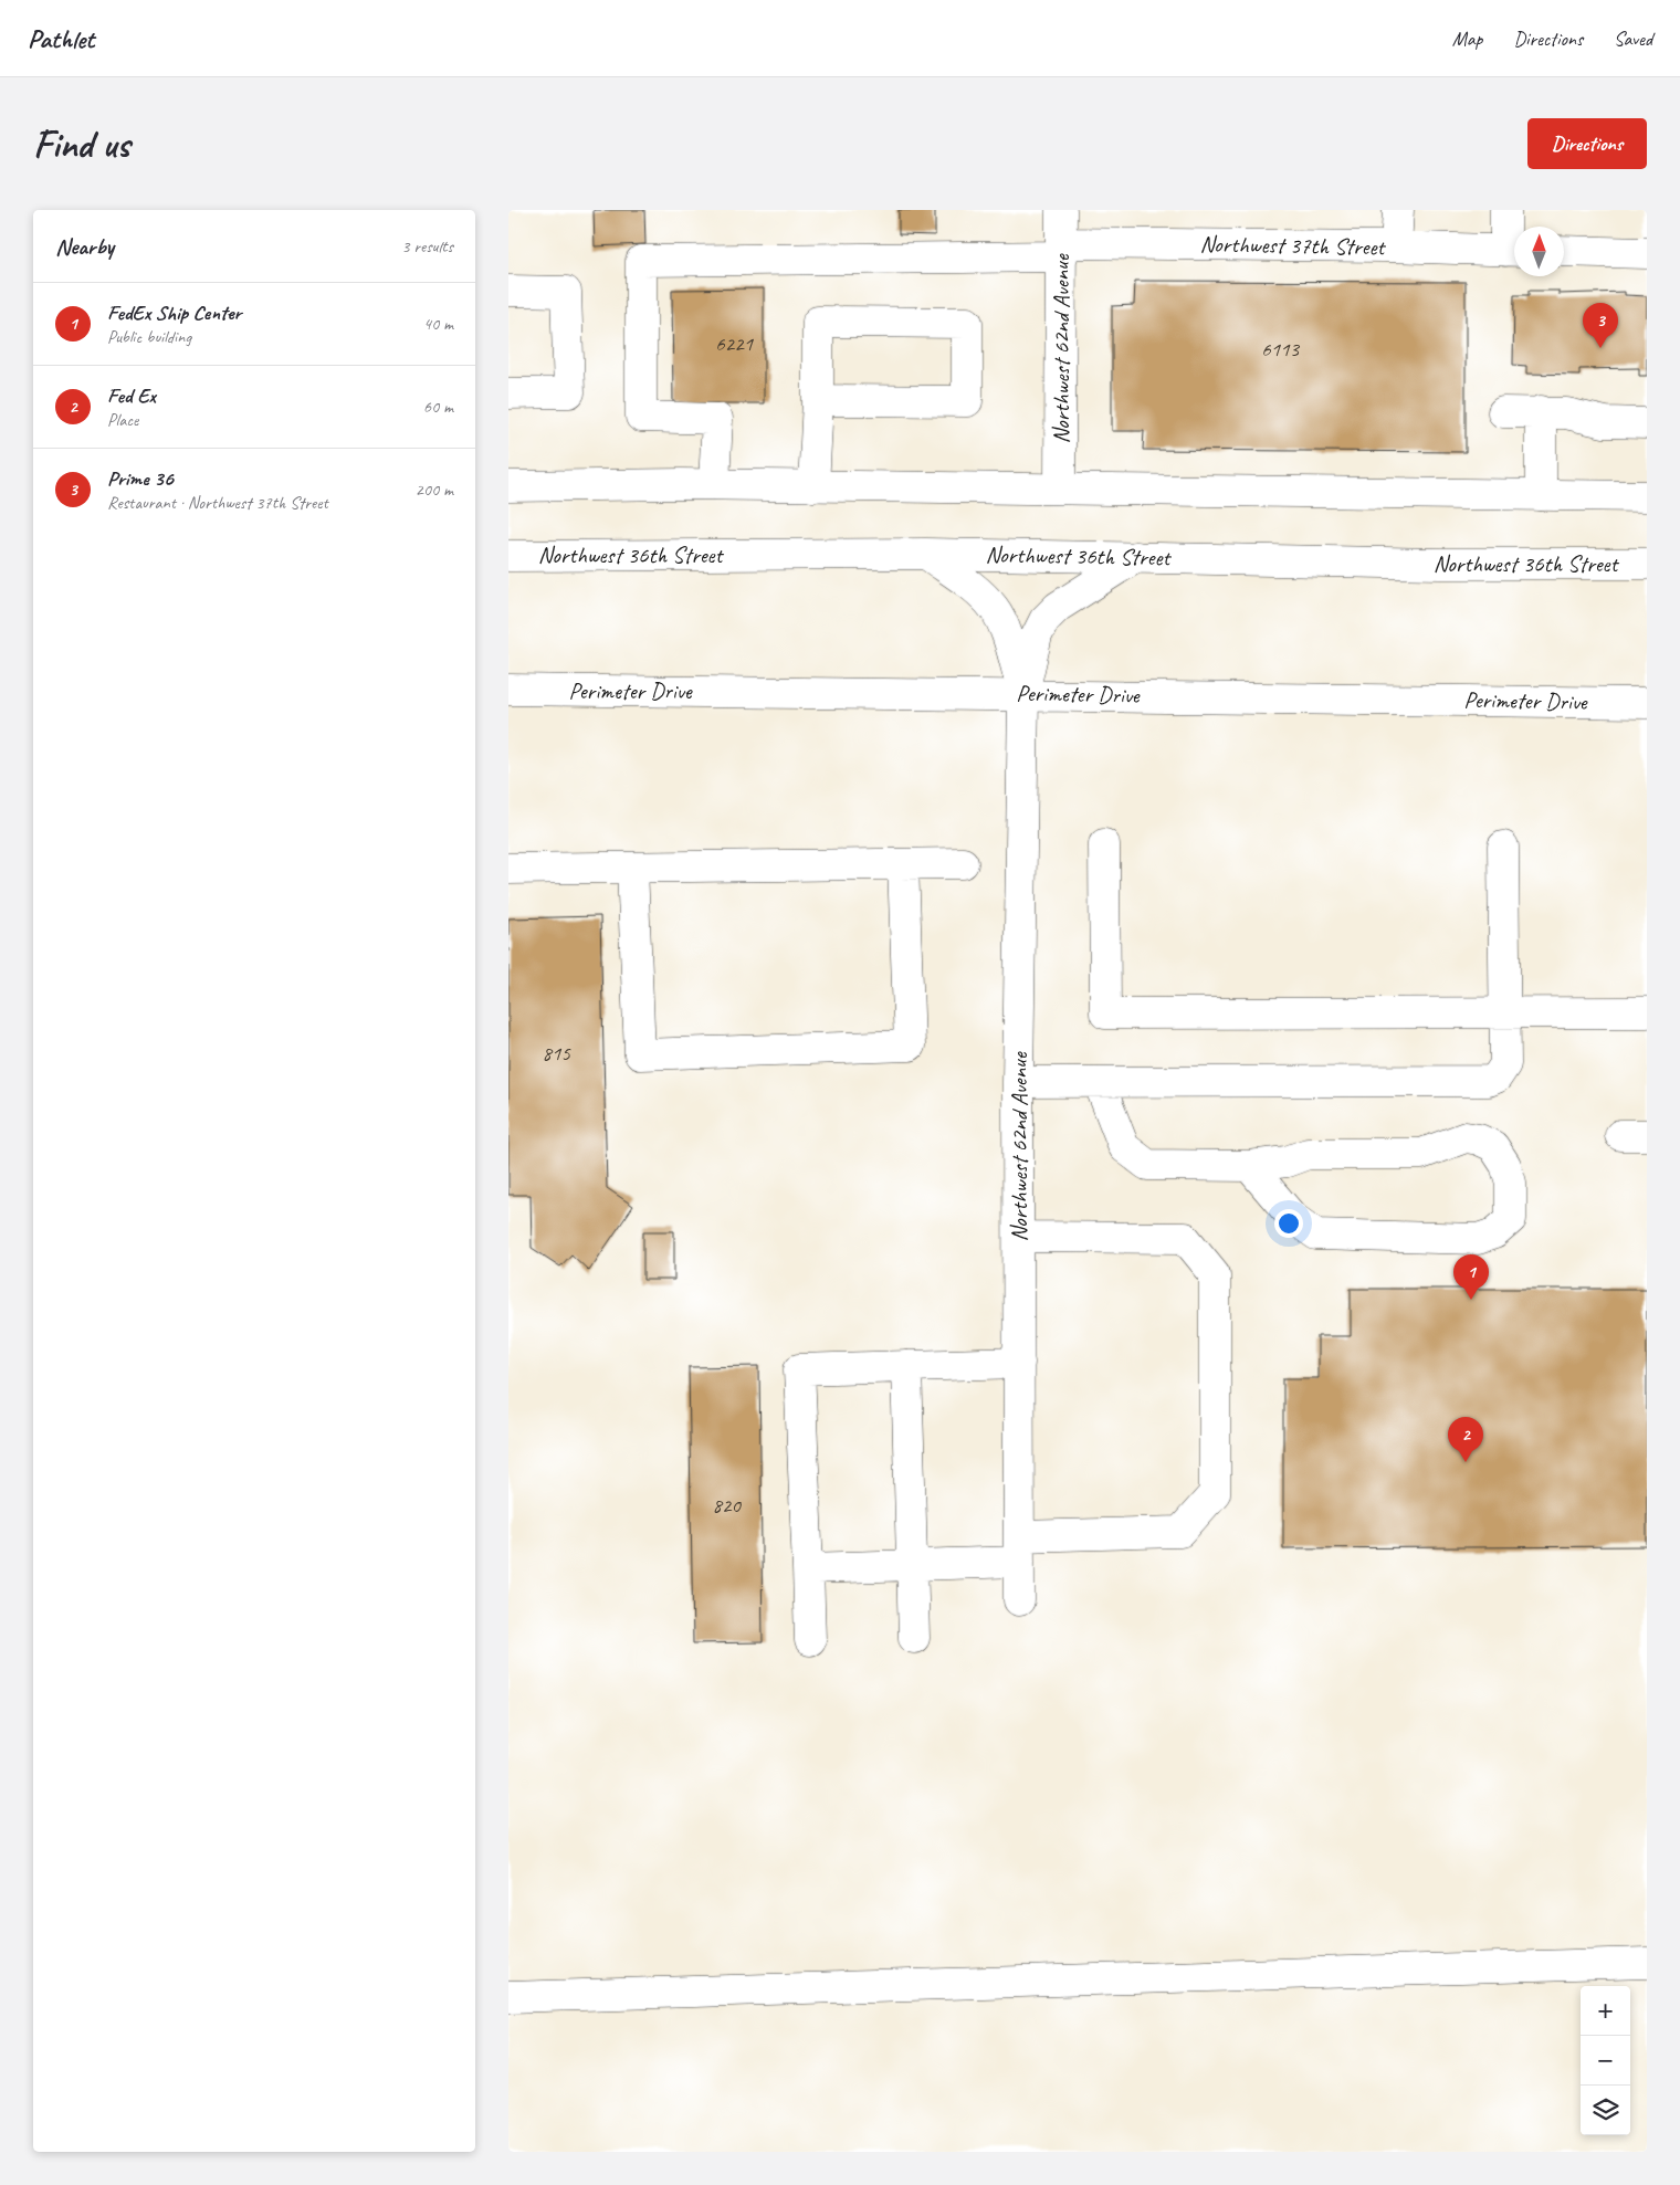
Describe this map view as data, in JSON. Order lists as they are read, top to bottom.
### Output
{
  "streets": {
    "street": [
      "Northwest 37th Street",
      "Northwest 62nd Avenue",
      "Northwest 36th Street",
      "Perimeter Drive"
    ]
  },
  "crossings": [
    ["Northwest 37th Street", "Northwest 62nd Avenue"],
    ["Northwest 62nd Avenue", "Perimeter Drive"]
  ],
  "house_numbers": [
    "6221",
    "6113",
    "815",
    "820"
  ],
  "north": "top",
  "page": {
    "header": "Pathlet",
    "nav": ["Map", "Directions", "Saved"],
    "buttons": "Directions",
    "title": "Find us",
    "heading": ["Nearby", "3 results"],
    "list": [
      {
        "mark": "1",
        "name": "FedEx Ship Center",
        "note": "Public building",
        "value": "40 m"
      },
      {
        "mark": "2",
        "name": "Fed Ex",
        "note": "Place",
        "value": "60 m"
      },
      {
        "mark": "3",
        "name": "Prime 36",
        "note": "Restaurant · Northwest 37th Street",
        "value": "200 m"
      }
    ],
    "pins": ["3", "1", "2"],
    "map_buttons": ["+", "−"]
  }
}
